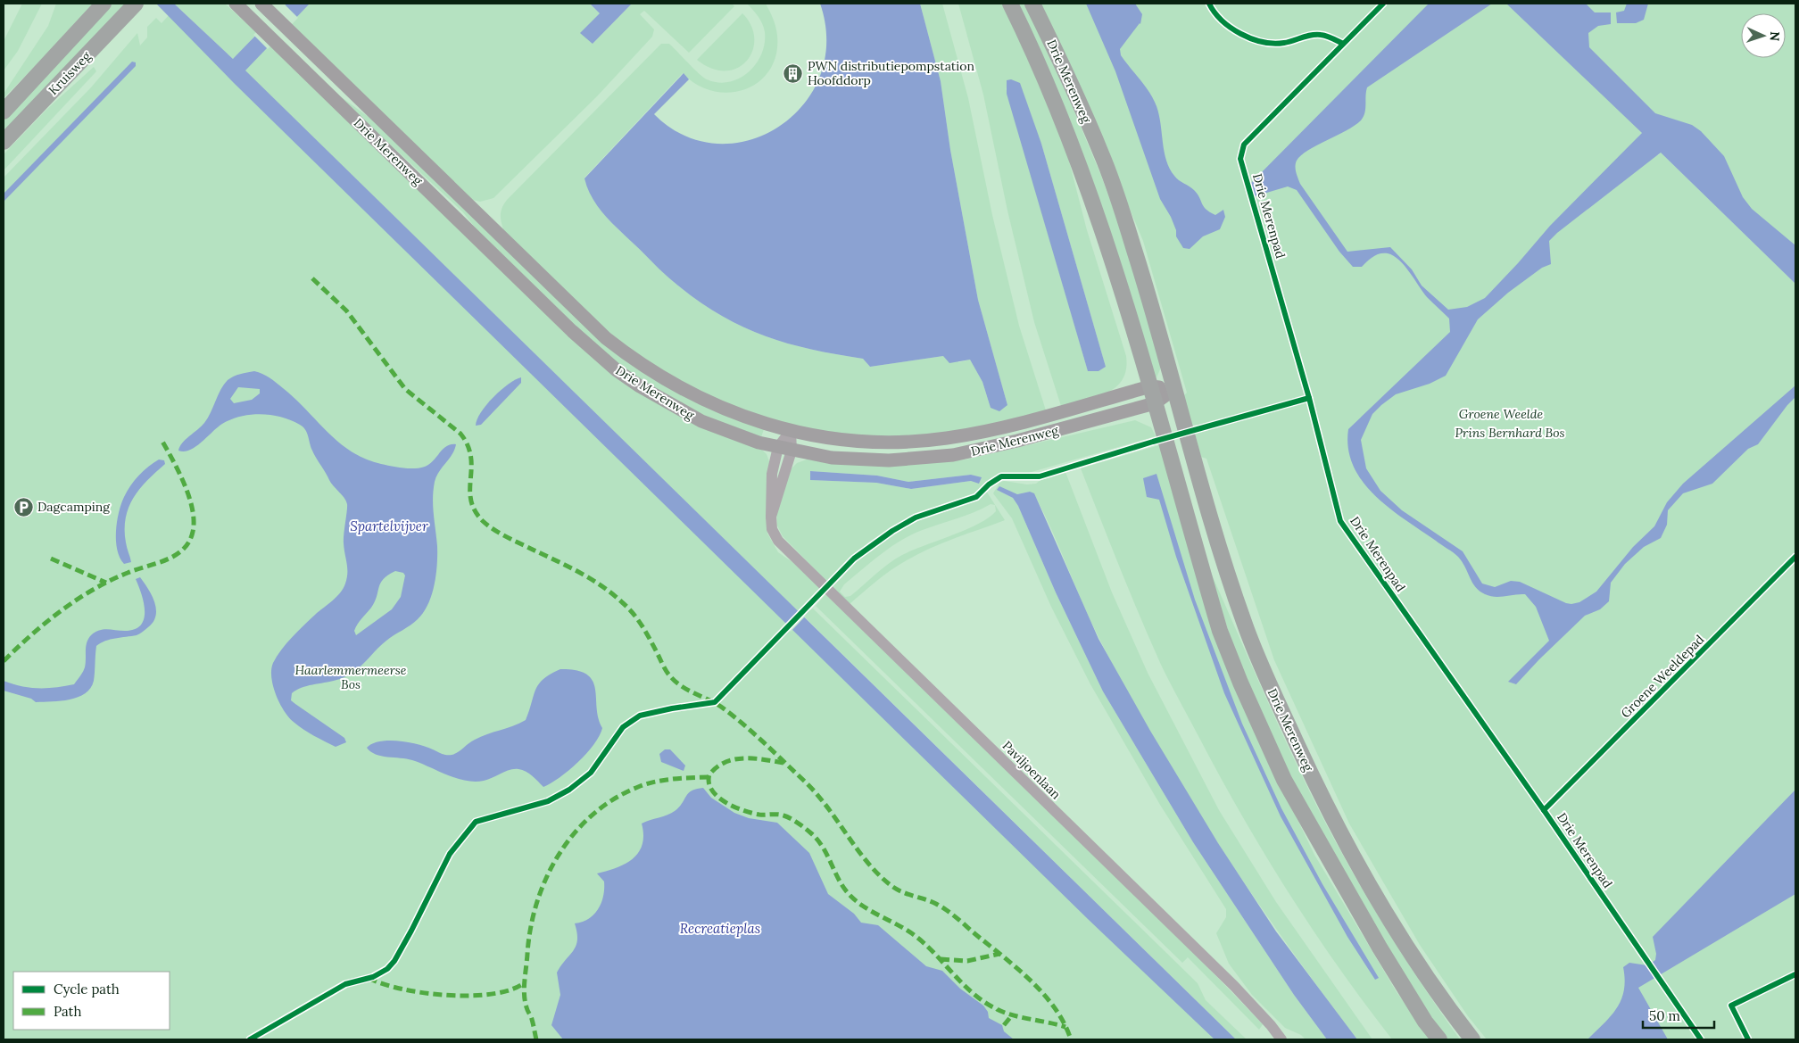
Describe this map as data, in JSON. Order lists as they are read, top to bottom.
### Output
{
  "streets": {
    "highway": ["Kruisweg", "Drie Merenweg"],
    "street": ["Paviljoenlaan"],
    "cycle path": ["Drie Merenpad", "Groene Weeldepad"]
  },
  "crossings": [
    ["Drie Merenweg", "Paviljoenlaan"]
  ],
  "water": ["Spartelvijver", "Recreatieplas"],
  "parks": ["Groene Weelde", "Prins Bernhard Bos", "Haarlemmermeerse Bos"],
  "places": {
    "building": ["PWN distributiepompstation Hoofddorp"],
    "parking": ["Dagcamping"]
  },
  "legend": ["Cycle path", "Path"],
  "scale_bar": "50 m",
  "north": "right"
}
